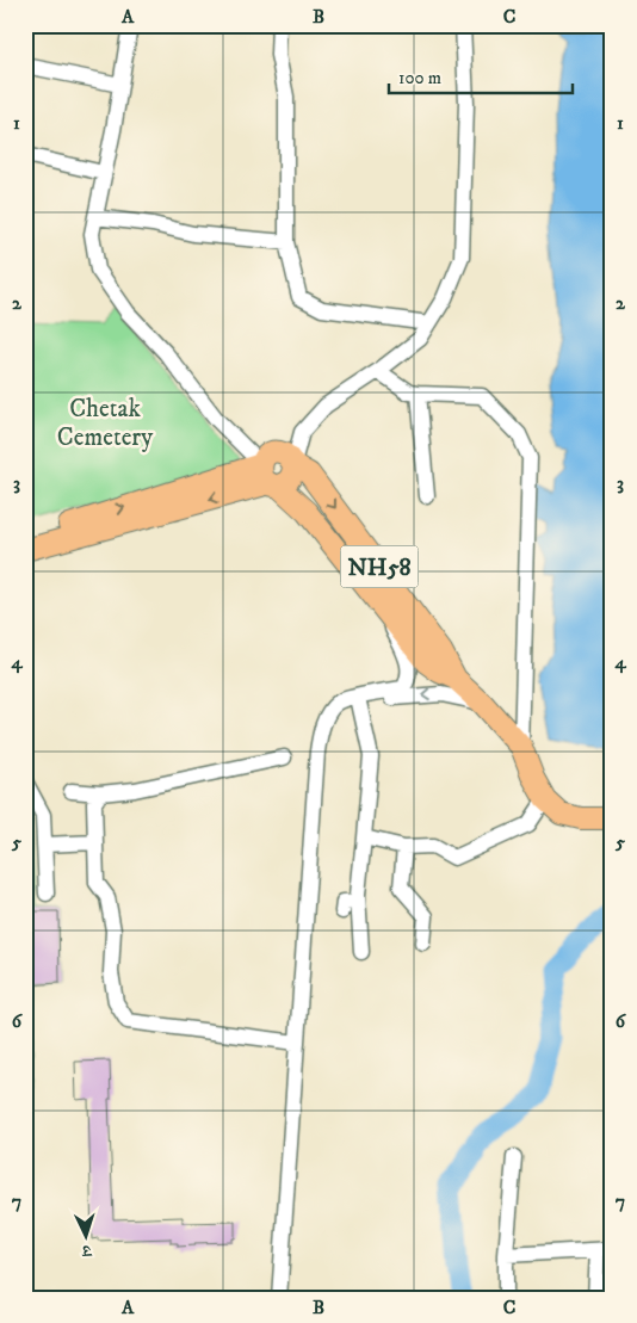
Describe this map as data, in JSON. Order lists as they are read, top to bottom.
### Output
{
  "streets": {
    "highway": ["NH58"]
  },
  "parks": ["Chetak Cemetery"],
  "scale_bar": "100 m",
  "north": "bottom",
  "grid": {
    "columns": ["A", "B", "C"],
    "rows": [
      "1",
      "2",
      "3",
      "4",
      "5",
      "6",
      "7"
    ]
  }
}
